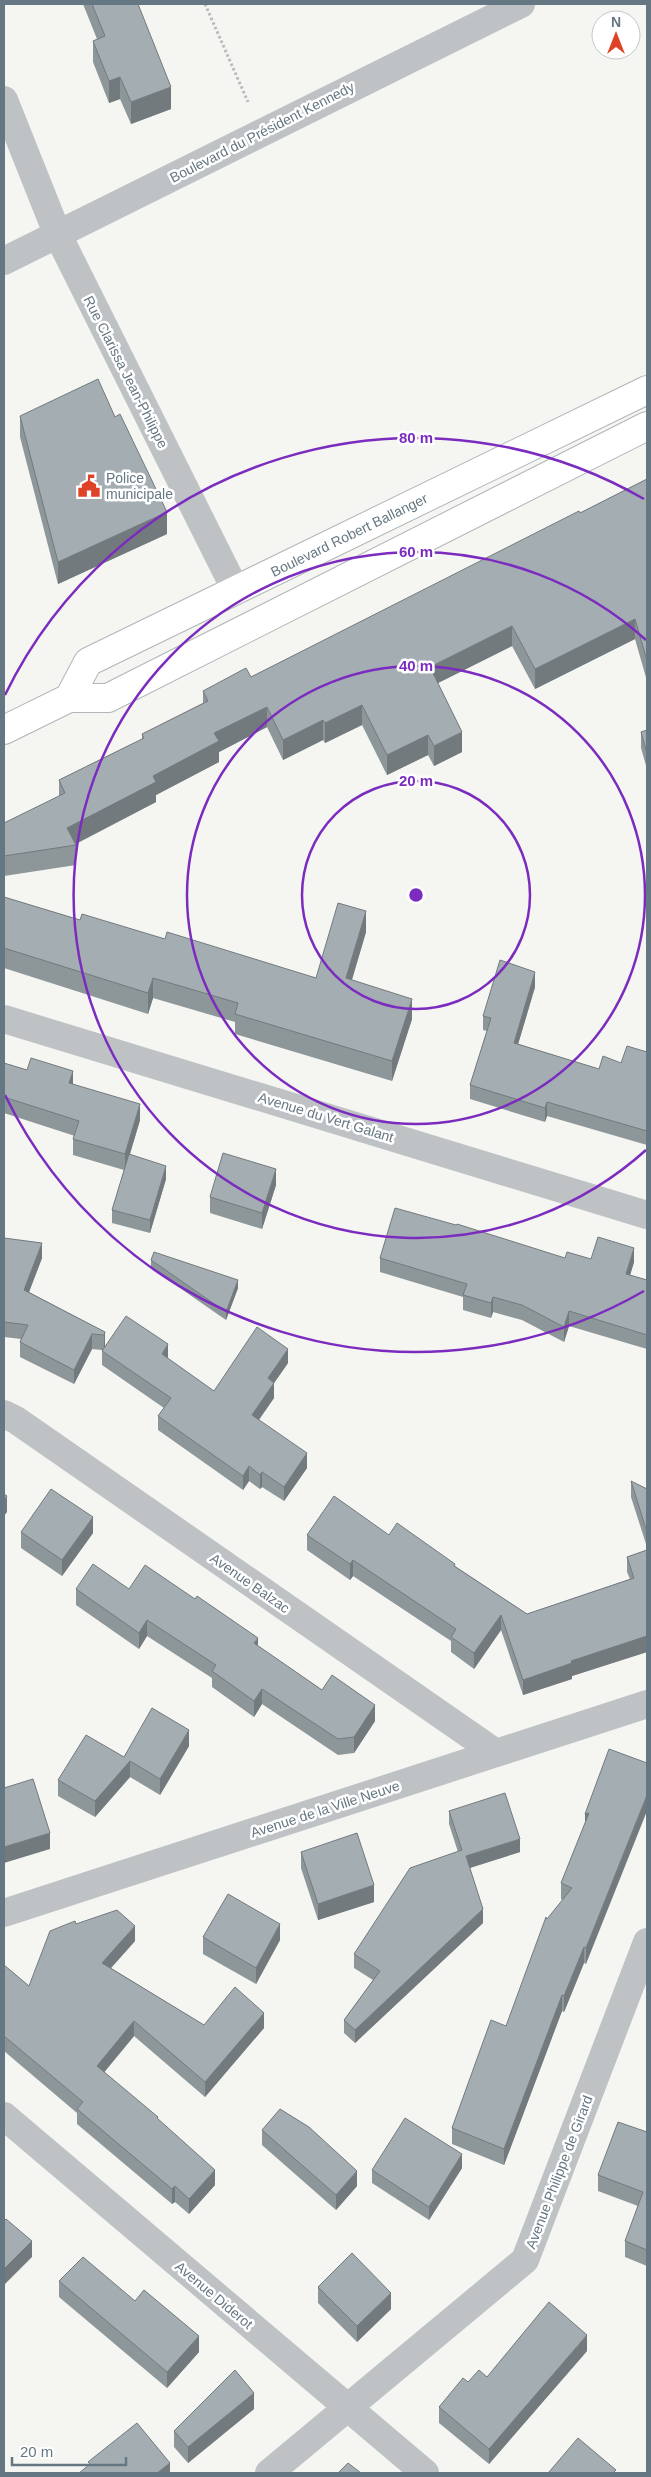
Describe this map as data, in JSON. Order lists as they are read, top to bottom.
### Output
{
  "streets": {
    "main road": ["Boulevard Robert Ballanger"],
    "street": [
      "Boulevard du Président Kennedy",
      "Rue Clarissa Jean-Philippe",
      "Avenue du Vert Galant",
      "Avenue Balzac",
      "Avenue de la Ville Neuve",
      "Avenue Philippe de Girard",
      "Avenue Diderot"
    ]
  },
  "crossings": [
    ["Boulevard du Président Kennedy", "Rue Clarissa Jean-Philippe"],
    ["Rue Clarissa Jean-Philippe", "Boulevard Robert Ballanger"],
    ["Avenue Balzac", "Avenue de la Ville Neuve"],
    ["Avenue Philippe de Girard", "Avenue Diderot"]
  ],
  "places": {
    "public building": ["Police municipale"]
  },
  "scale_bar": "20 m",
  "north": "top",
  "rings": [
    "80 m",
    "60 m",
    "40 m",
    "20 m"
  ]
}
